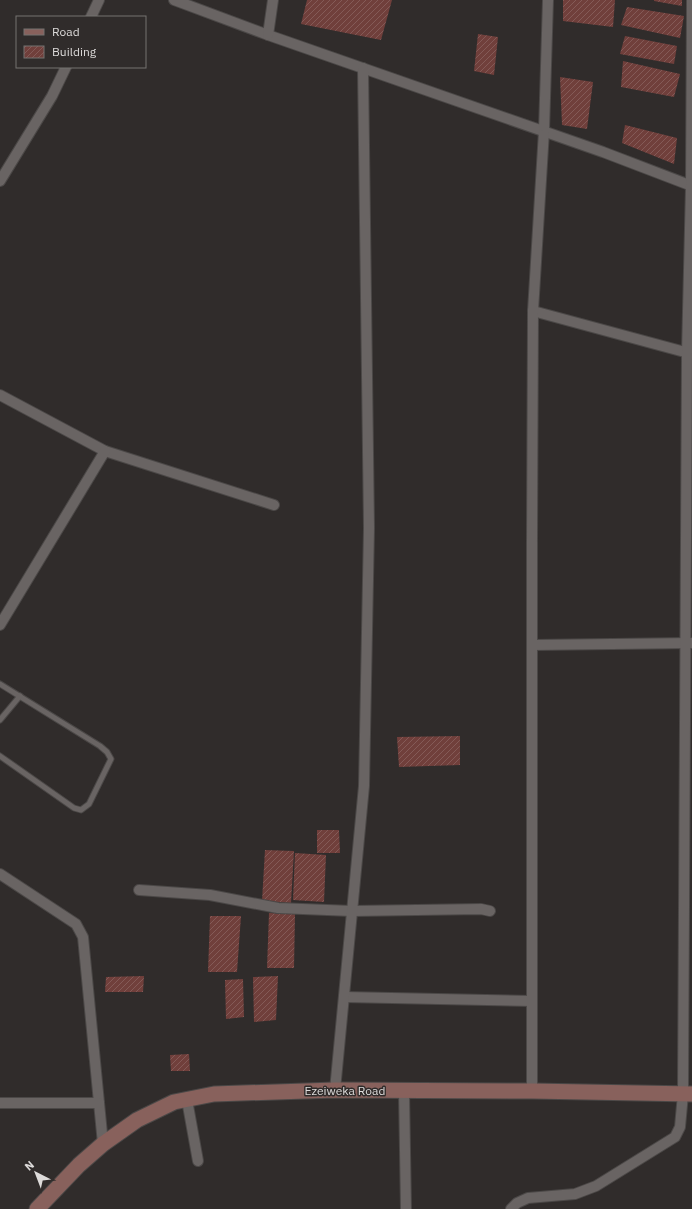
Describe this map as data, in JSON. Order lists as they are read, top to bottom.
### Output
{
  "streets": {
    "main road": ["Ezeiweka Road"]
  },
  "legend": ["Road", "Building"],
  "north": "top left"
}
